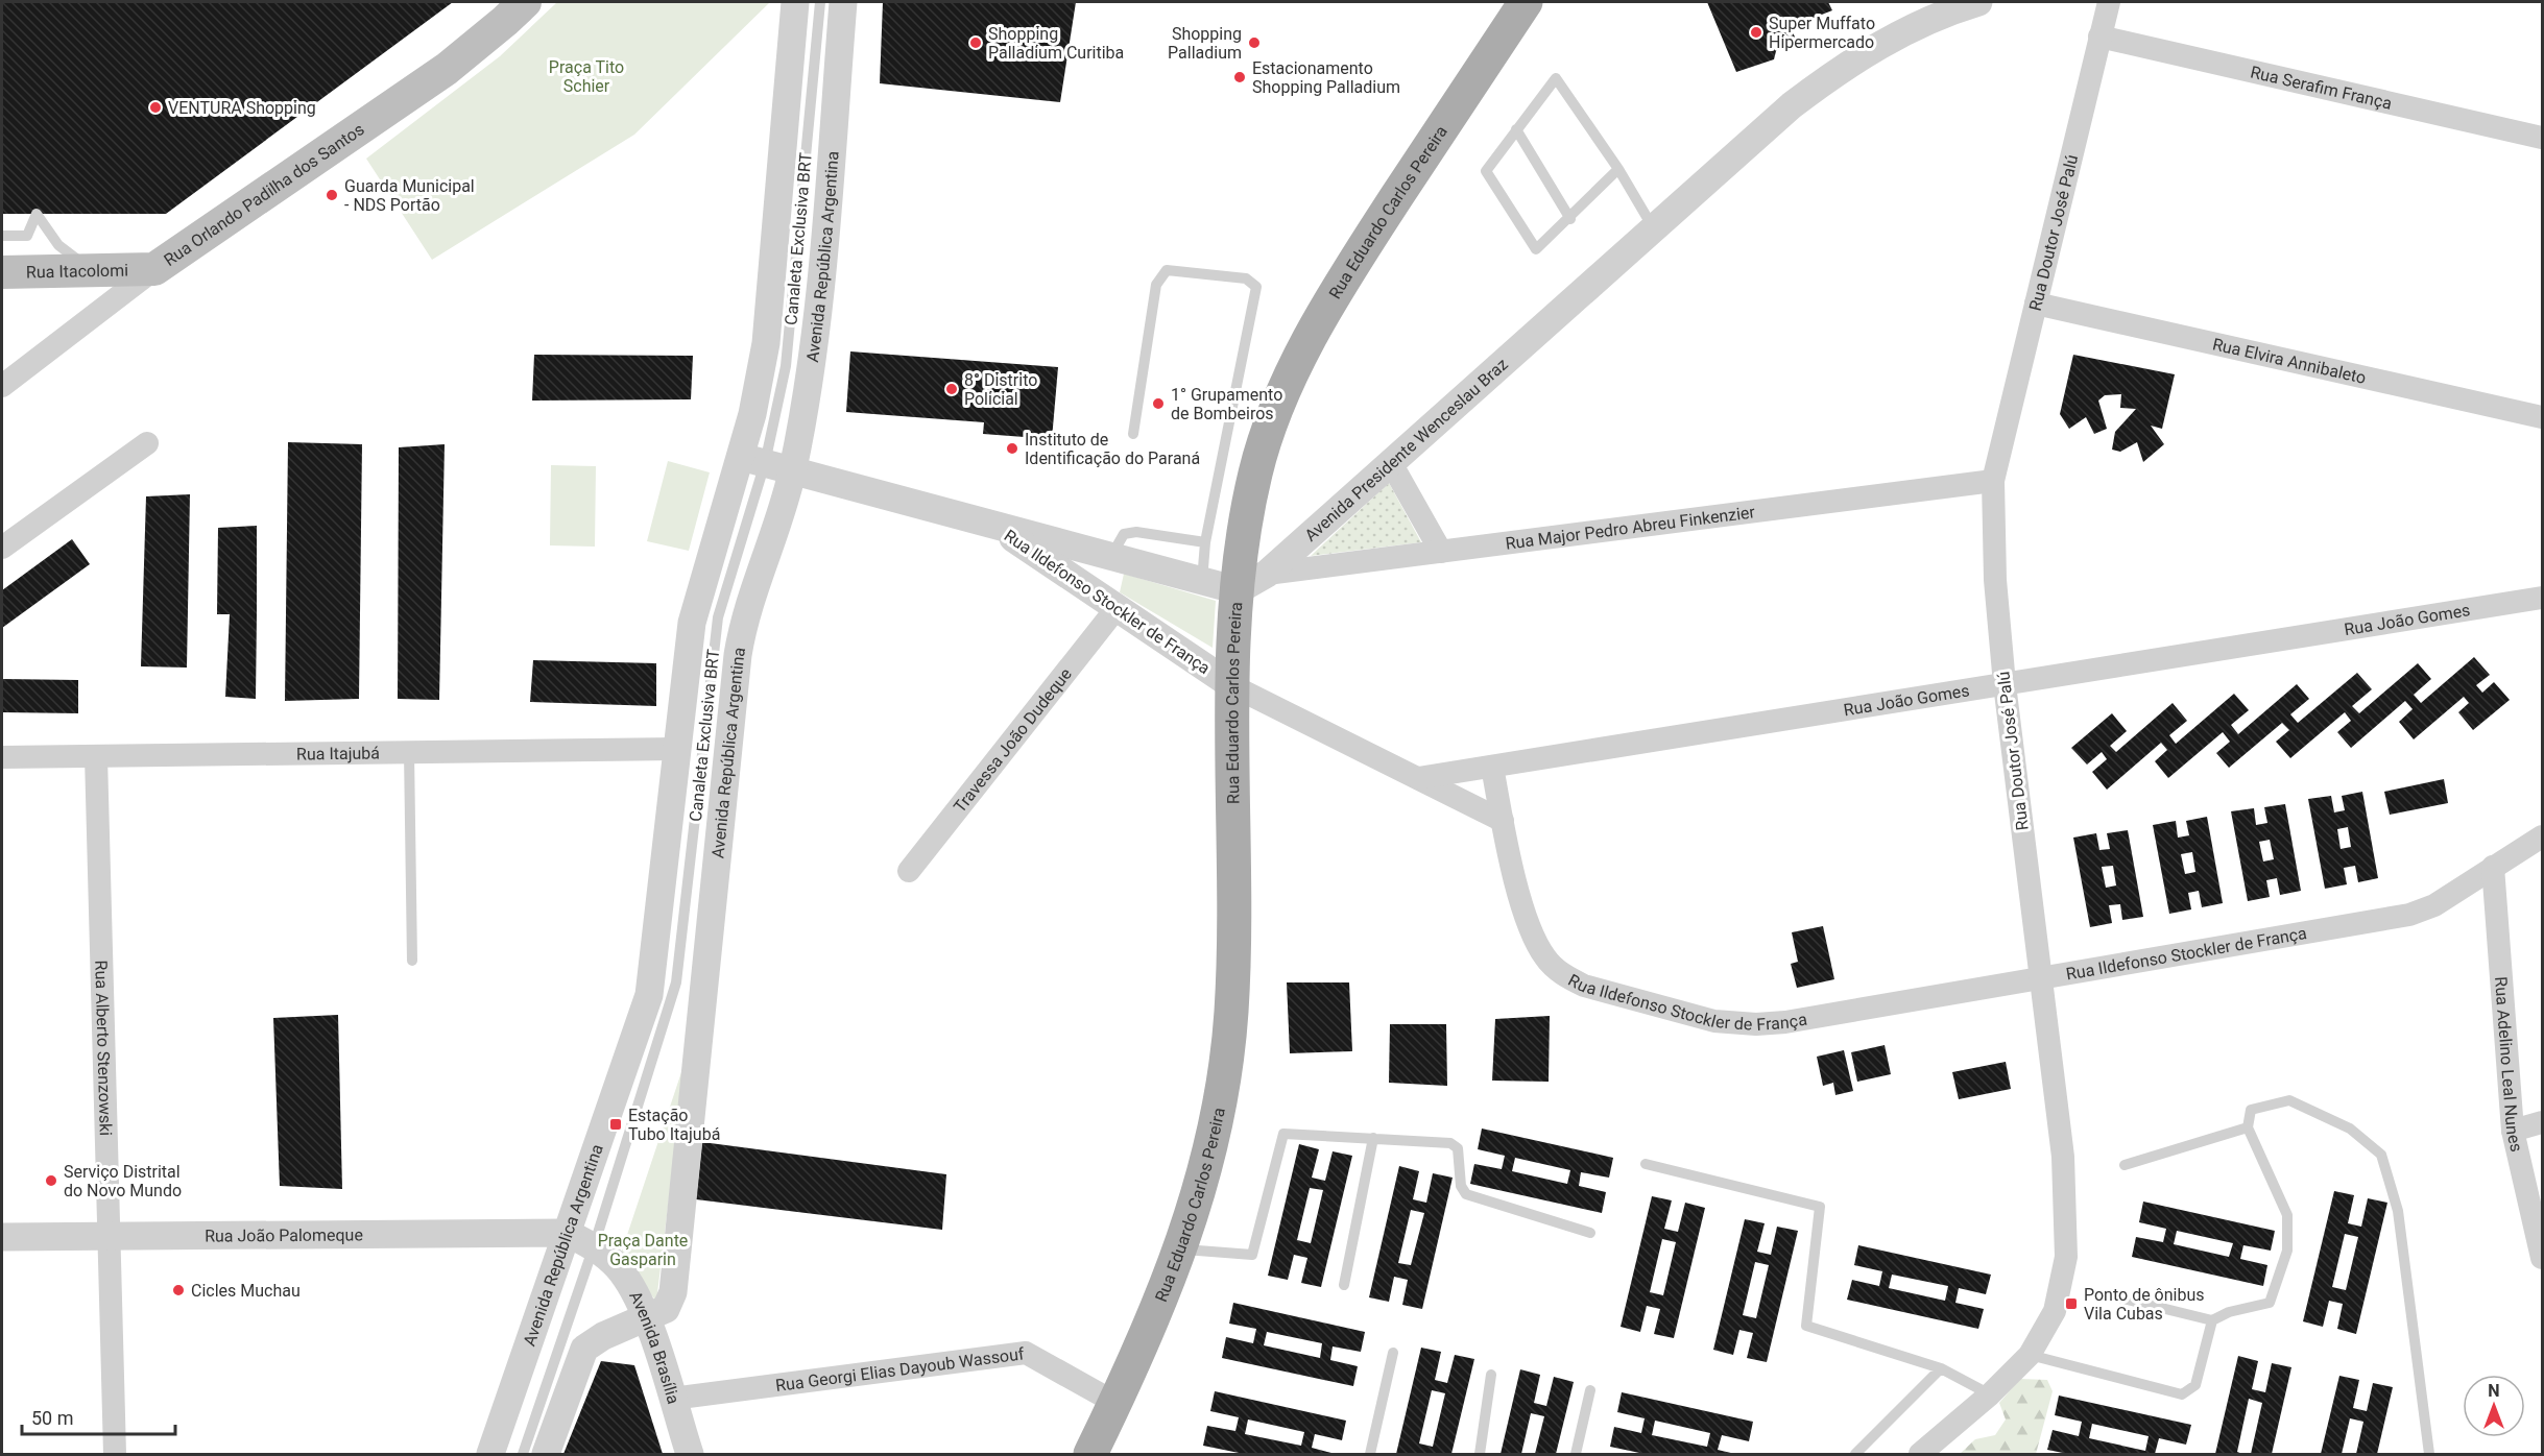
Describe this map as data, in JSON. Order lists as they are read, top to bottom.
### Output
{
  "streets": {
    "main road": ["Rua Orlando Padilha dos Santos", "Rua Eduardo Carlos Pereira", "Rua Itacolomi"],
    "street": [
      "Rua Serafim França",
      "Rua Doutor José Palú",
      "Avenida República Argentina",
      "Rua Elvira Annibaleto",
      "Avenida Presidente Wenceslau Braz",
      "Rua Major Pedro Abreu Finkenzier",
      "Rua Ildefonso Stockler de França",
      "Rua João Gomes",
      "Travessa João Dudeque",
      "Rua Itajubá",
      "Rua Alberto Stenzowski",
      "Rua Adelino Leal Nunes",
      "Rua João Palomeque",
      "Avenida Brasília",
      "Rua Georgi Elias Dayoub Wassouf"
    ],
    "lane": ["Canaleta Exclusiva BRT"]
  },
  "crossings": [
    ["Rua Serafim França", "Rua Doutor José Palú"],
    ["Rua Orlando Padilha dos Santos", "Rua Itacolomi"],
    ["Rua Eduardo Carlos Pereira", "Avenida Presidente Wenceslau Braz"],
    ["Rua Eduardo Carlos Pereira", "Rua Ildefonso Stockler de França"],
    ["Rua Eduardo Carlos Pereira", "Rua Georgi Elias Dayoub Wassouf"],
    ["Rua Doutor José Palú", "Rua Elvira Annibaleto"],
    ["Rua Doutor José Palú", "Rua Major Pedro Abreu Finkenzier"],
    ["Rua Doutor José Palú", "Rua Ildefonso Stockler de França"],
    ["Rua Doutor José Palú", "Rua João Gomes"],
    ["Canaleta Exclusiva BRT", "Avenida República Argentina"],
    ["Canaleta Exclusiva BRT", "Avenida Brasília"],
    ["Avenida República Argentina", "Rua Itajubá"],
    ["Avenida República Argentina", "Rua João Palomeque"],
    ["Avenida República Argentina", "Avenida Brasília"],
    ["Avenida Presidente Wenceslau Braz", "Rua Major Pedro Abreu Finkenzier"],
    ["Rua Ildefonso Stockler de França", "Rua João Gomes"],
    ["Rua Ildefonso Stockler de França", "Travessa João Dudeque"],
    ["Rua Ildefonso Stockler de França", "Rua Adelino Leal Nunes"],
    ["Rua Itajubá", "Rua Alberto Stenzowski"],
    ["Rua Alberto Stenzowski", "Rua João Palomeque"],
    ["Rua João Palomeque", "Avenida Brasília"],
    ["Avenida Brasília", "Rua Georgi Elias Dayoub Wassouf"]
  ],
  "parks": ["Praça Tito Schier", "Praça Dante Gasparin"],
  "places": {
    "other": [
      "Super Muffato Hipermercado",
      "Shopping Palladium Curitiba",
      "Shopping Palladium",
      "Estacionamento Shopping Palladium",
      "VENTURA Shopping",
      "Guarda Municipal - NDS Portão",
      "8° Distrito Policial",
      "1° Grupamento de Bombeiros",
      "Instituto de Identificação do Paraná",
      "Serviço Distrital do Novo Mundo",
      "Cicles Muchau"
    ],
    "transit": ["Estação Tubo Itajubá", "Ponto de ônibus Vila Cubas"]
  },
  "scale_bar": "50 m",
  "north": "top"
}
